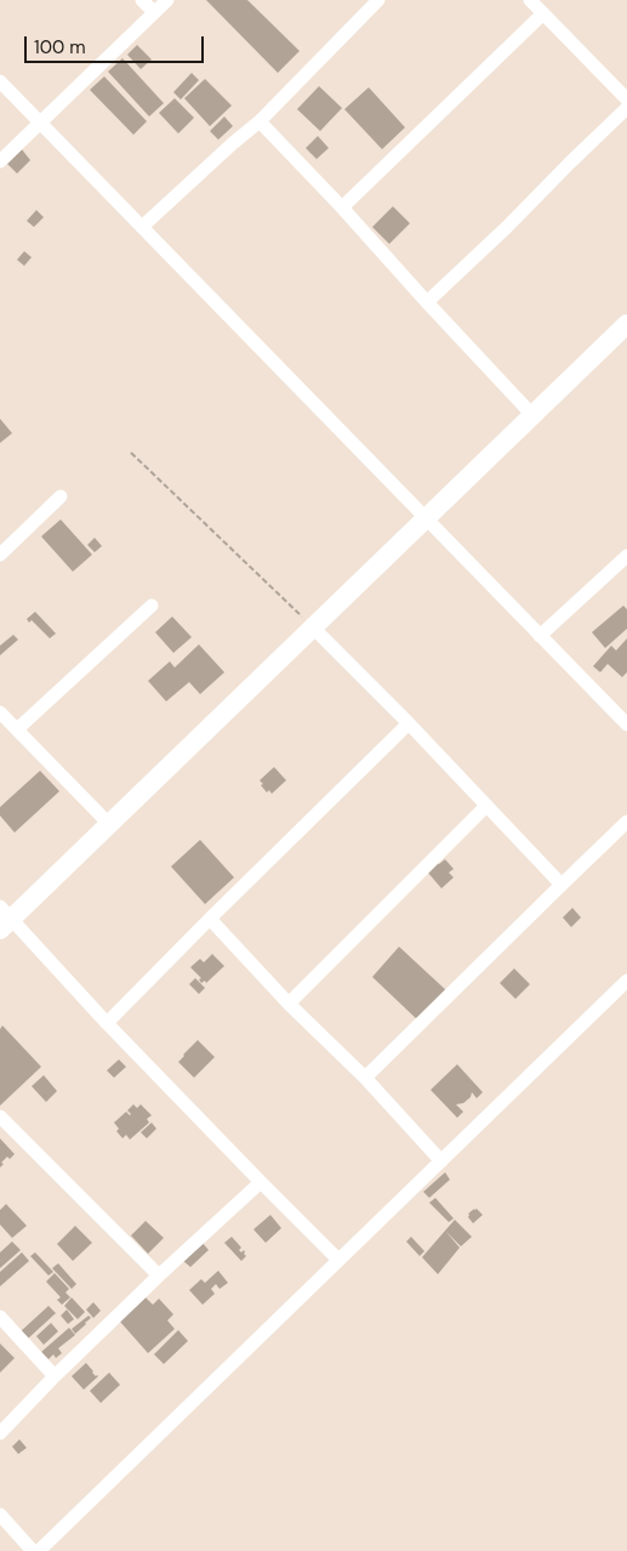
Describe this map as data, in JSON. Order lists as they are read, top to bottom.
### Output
{
  "scale_bar": "100 m"
}
